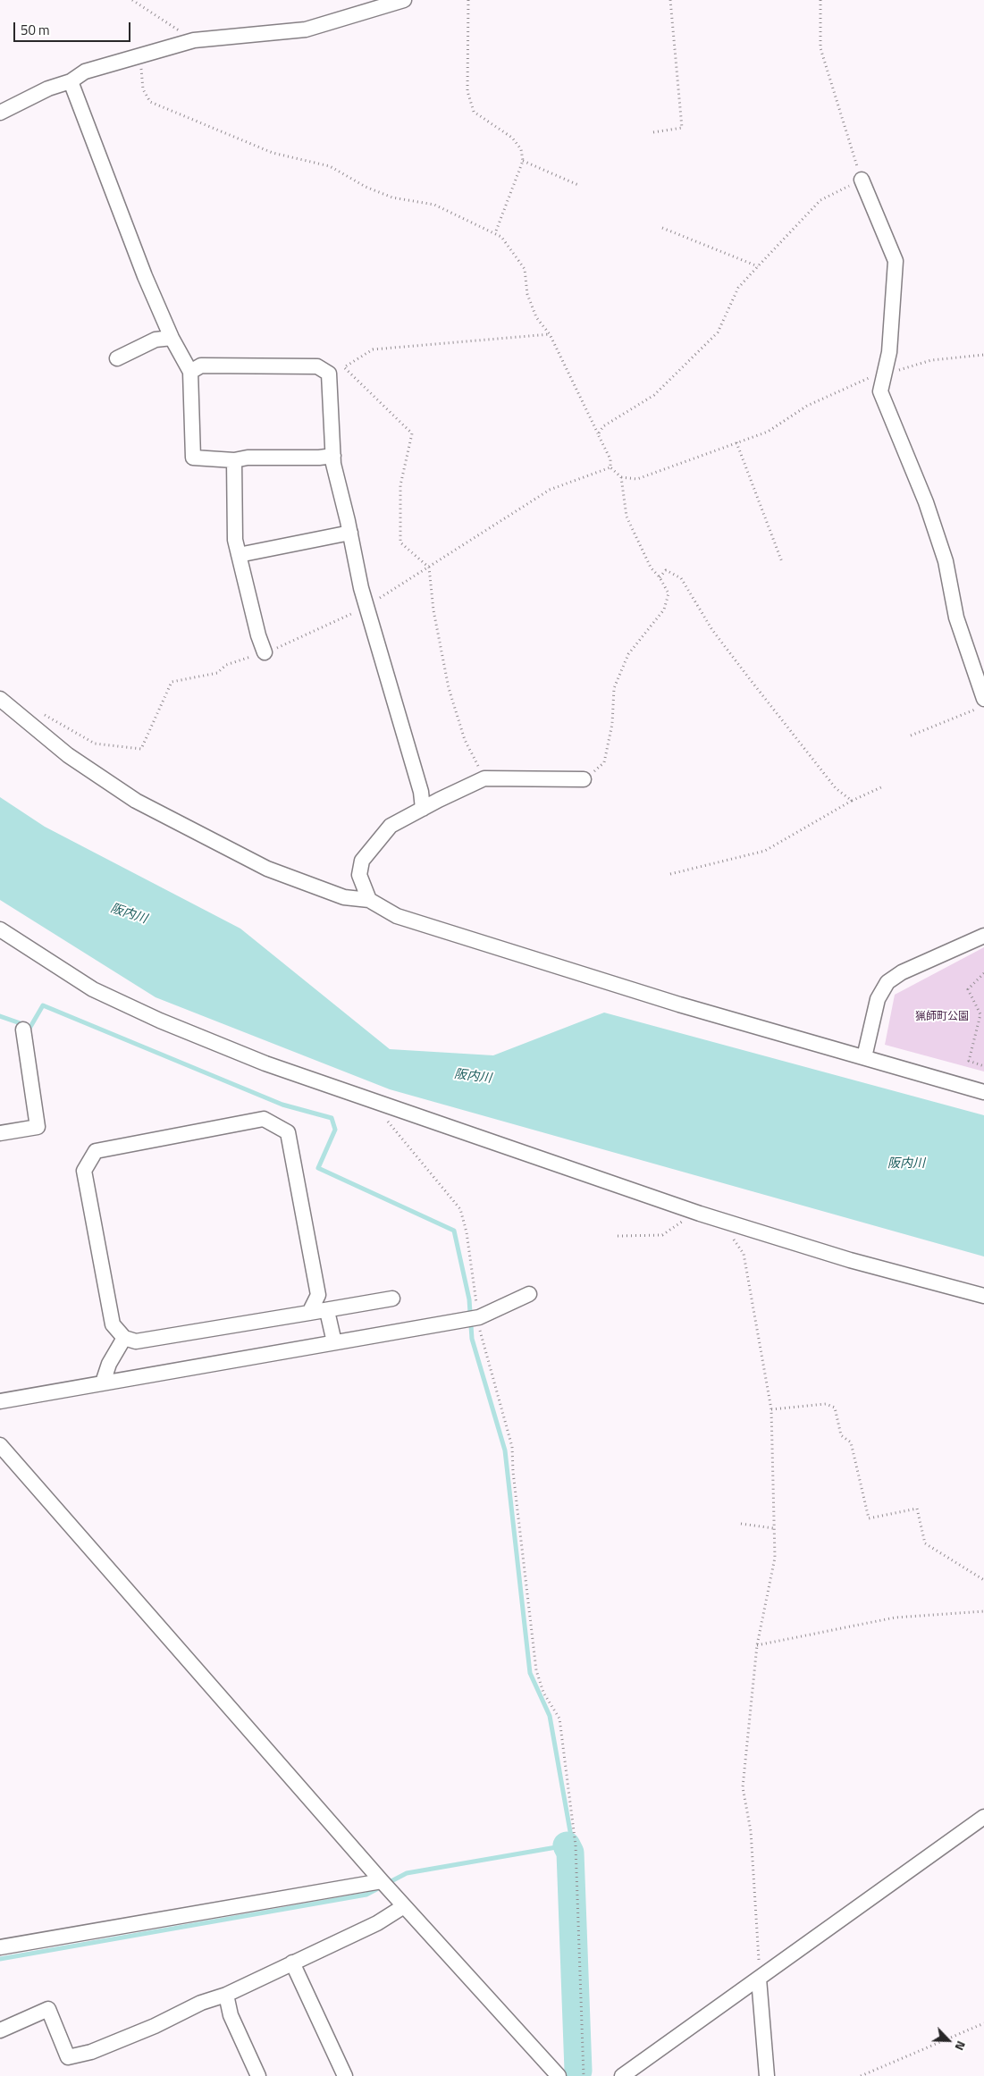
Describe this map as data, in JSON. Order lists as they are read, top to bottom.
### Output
{
  "water": ["阪内川"],
  "parks": ["猟師町公園"],
  "scale_bar": "50 m",
  "north": "bottom right"
}
